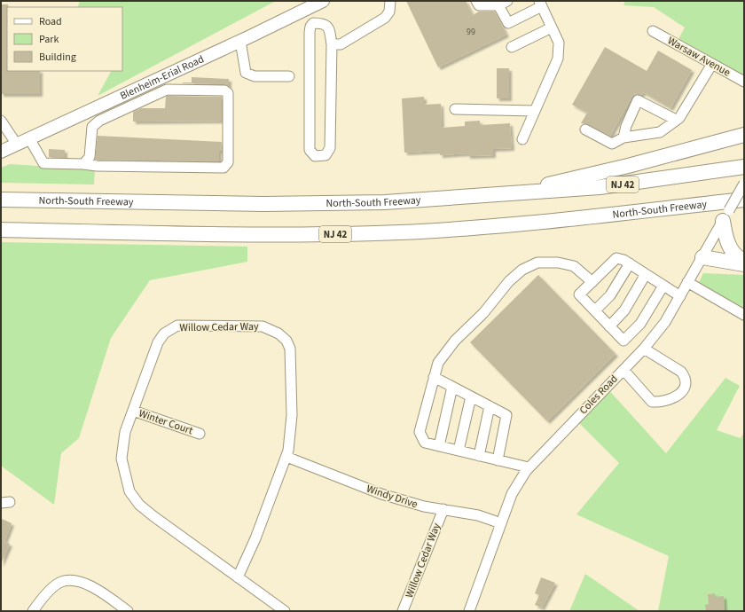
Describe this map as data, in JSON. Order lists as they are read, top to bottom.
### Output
{
  "streets": {
    "highway": ["NJ 42", "North-South Freeway"],
    "main road": ["Blenheim-Erial Road"],
    "street": [
      "Warsaw Avenue",
      "Willow Cedar Way",
      "Coles Road",
      "Winter Court",
      "Windy Drive"
    ]
  },
  "crossings": [
    ["Willow Cedar Way", "Winter Court"],
    ["Willow Cedar Way", "Windy Drive"],
    ["Coles Road", "Windy Drive"]
  ],
  "house_numbers": ["99"],
  "legend": ["Road", "Park", "Building"]
}
